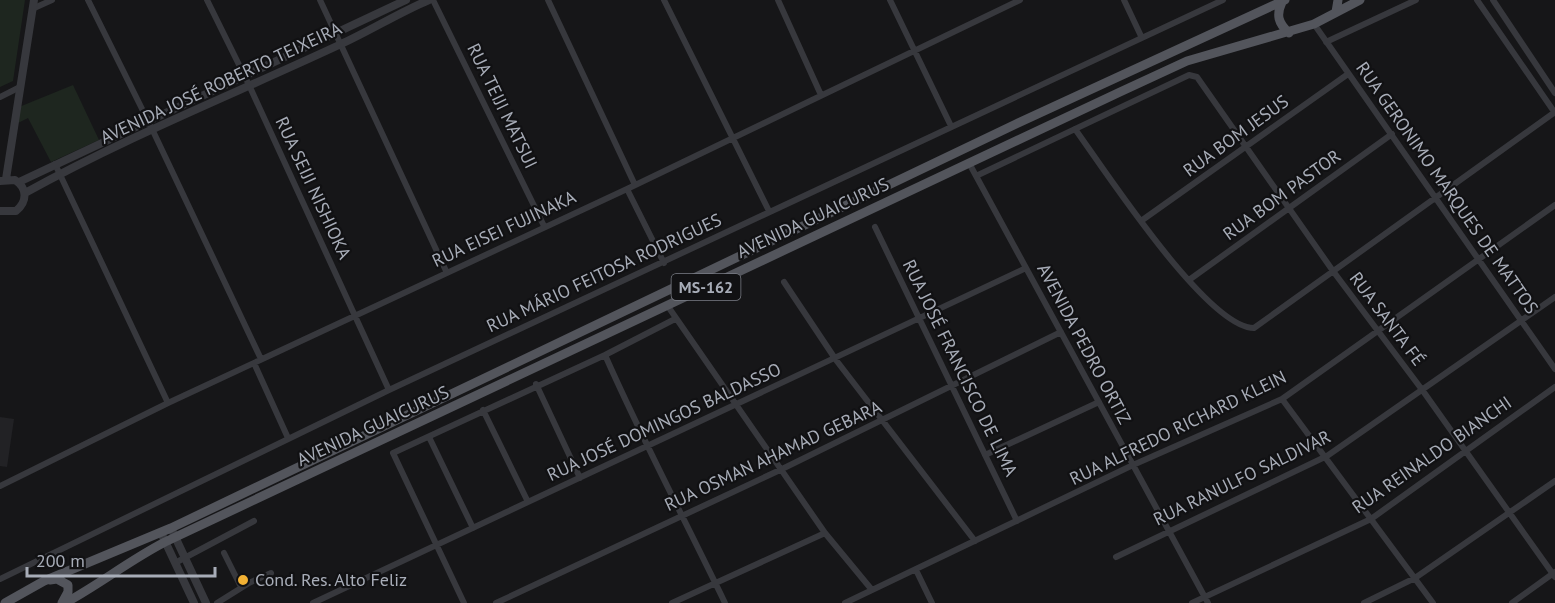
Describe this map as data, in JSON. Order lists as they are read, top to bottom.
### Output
{
  "streets": {
    "main road": ["AVENIDA GUAICURUS", "MS-162"],
    "street": [
      "AVENIDA JOSÉ ROBERTO TEIXEIRA",
      "RUA TEIJI MATSUI",
      "RUA BOM JESUS",
      "RUA SEIJI NISHIOKA",
      "RUA GERONIMO MARQUES DE MATTOS",
      "RUA BOM PASTOR",
      "RUA EISEI FUJINAKA",
      "RUA MÁRIO FEITOSA RODRIGUES",
      "RUA SANTA FÉ",
      "AVENIDA PEDRO ORTIZ",
      "RUA JOSÉ FRANCISCO DE LIMA",
      "RUA JOSÉ DOMINGOS BALDASSO",
      "RUA ALFREDO RICHARD KLEIN",
      "RUA REINALDO BIANCHI",
      "RUA OSMAN AHAMAD GEBARA",
      "RUA RANULFO SALDIVAR"
    ]
  },
  "crossings": [
    ["AVENIDA JOSÉ ROBERTO TEIXEIRA", "RUA TEIJI MATSUI"],
    ["AVENIDA JOSÉ ROBERTO TEIXEIRA", "RUA SEIJI NISHIOKA"],
    ["RUA TEIJI MATSUI", "RUA EISEI FUJINAKA"],
    ["RUA BOM JESUS", "RUA GERONIMO MARQUES DE MATTOS"],
    ["RUA BOM JESUS", "RUA SANTA FÉ"],
    ["RUA SEIJI NISHIOKA", "RUA EISEI FUJINAKA"],
    ["RUA SEIJI NISHIOKA", "RUA MÁRIO FEITOSA RODRIGUES"],
    ["RUA GERONIMO MARQUES DE MATTOS", "RUA BOM PASTOR"],
    ["RUA GERONIMO MARQUES DE MATTOS", "AVENIDA GUAICURUS"],
    ["RUA GERONIMO MARQUES DE MATTOS", "RUA ALFREDO RICHARD KLEIN"],
    ["RUA GERONIMO MARQUES DE MATTOS", "RUA RANULFO SALDIVAR"],
    ["RUA BOM PASTOR", "RUA SANTA FÉ"],
    ["AVENIDA GUAICURUS", "AVENIDA PEDRO ORTIZ"],
    ["RUA SANTA FÉ", "RUA ALFREDO RICHARD KLEIN"],
    ["RUA SANTA FÉ", "RUA REINALDO BIANCHI"],
    ["RUA SANTA FÉ", "RUA RANULFO SALDIVAR"],
    ["AVENIDA PEDRO ORTIZ", "RUA JOSÉ DOMINGOS BALDASSO"],
    ["AVENIDA PEDRO ORTIZ", "RUA ALFREDO RICHARD KLEIN"],
    ["AVENIDA PEDRO ORTIZ", "RUA REINALDO BIANCHI"],
    ["AVENIDA PEDRO ORTIZ", "RUA OSMAN AHAMAD GEBARA"],
    ["AVENIDA PEDRO ORTIZ", "RUA RANULFO SALDIVAR"],
    ["RUA JOSÉ FRANCISCO DE LIMA", "RUA JOSÉ DOMINGOS BALDASSO"],
    ["RUA JOSÉ FRANCISCO DE LIMA", "RUA ALFREDO RICHARD KLEIN"],
    ["RUA JOSÉ FRANCISCO DE LIMA", "RUA OSMAN AHAMAD GEBARA"]
  ],
  "places": ["Cond. Res. Alto Feliz"],
  "scale_bar": "200 m"
}
